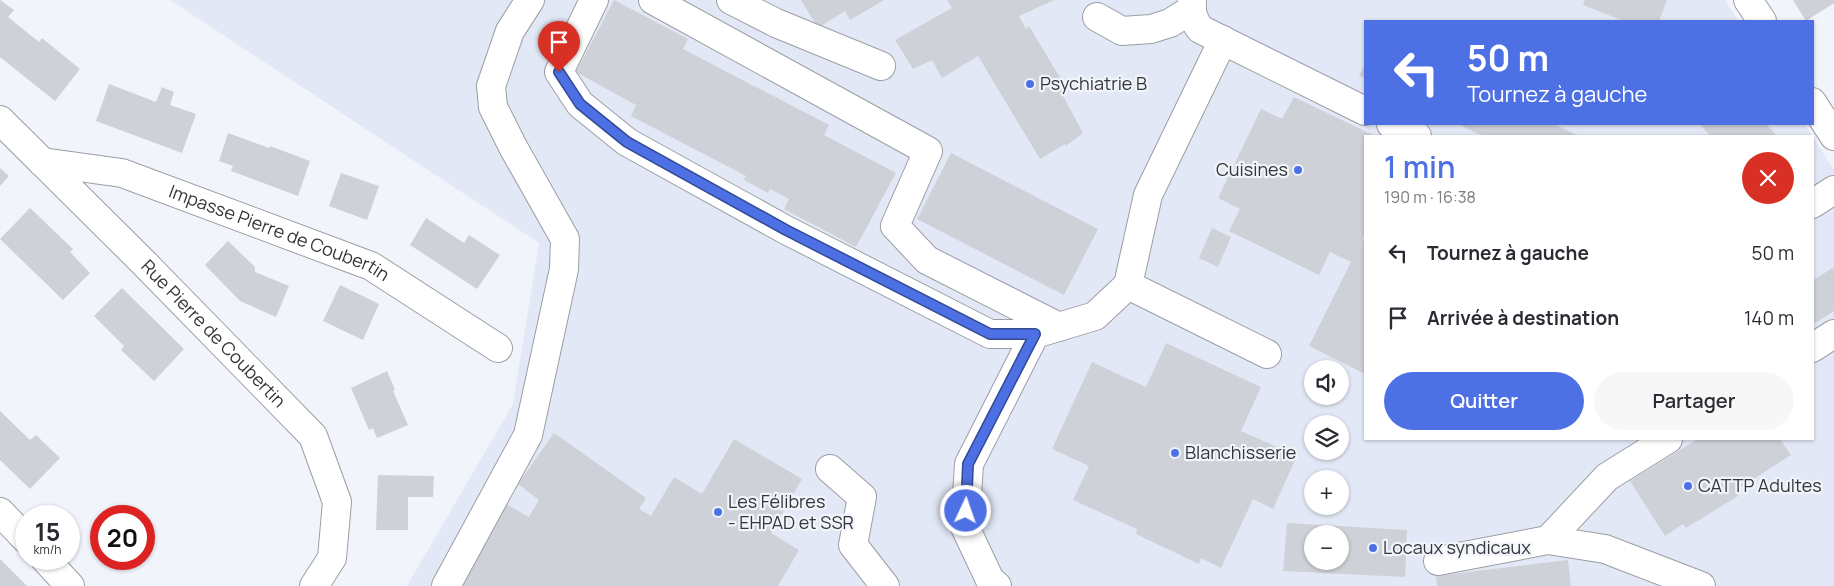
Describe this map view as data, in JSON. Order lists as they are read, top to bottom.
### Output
{
  "streets": {
    "street": ["Impasse Pierre de Coubertin", "Rue Pierre de Coubertin"]
  },
  "crossings": [
    ["Impasse Pierre de Coubertin", "Rue Pierre de Coubertin"]
  ],
  "places": [
    "Psychiatrie B",
    "Cuisines",
    "Blanchisserie",
    "CATTP Adultes",
    "Les Félibres - EHPAD et SSR",
    "Locaux syndicaux"
  ],
  "page": {
    "turn": ["50 m", "Tournez à gauche"],
    "heading": ["1 min", "190 m · 16:38"],
    "list": [
      {
        "name": "Tournez à gauche",
        "value": "50 m"
      },
      {
        "name": "Arrivée à destination",
        "value": "140 m"
      }
    ],
    "map_buttons": ["+", "−"],
    "buttons": ["Quitter", "Partager"],
    "speed": "15 km/h",
    "limit": "20"
  }
}
